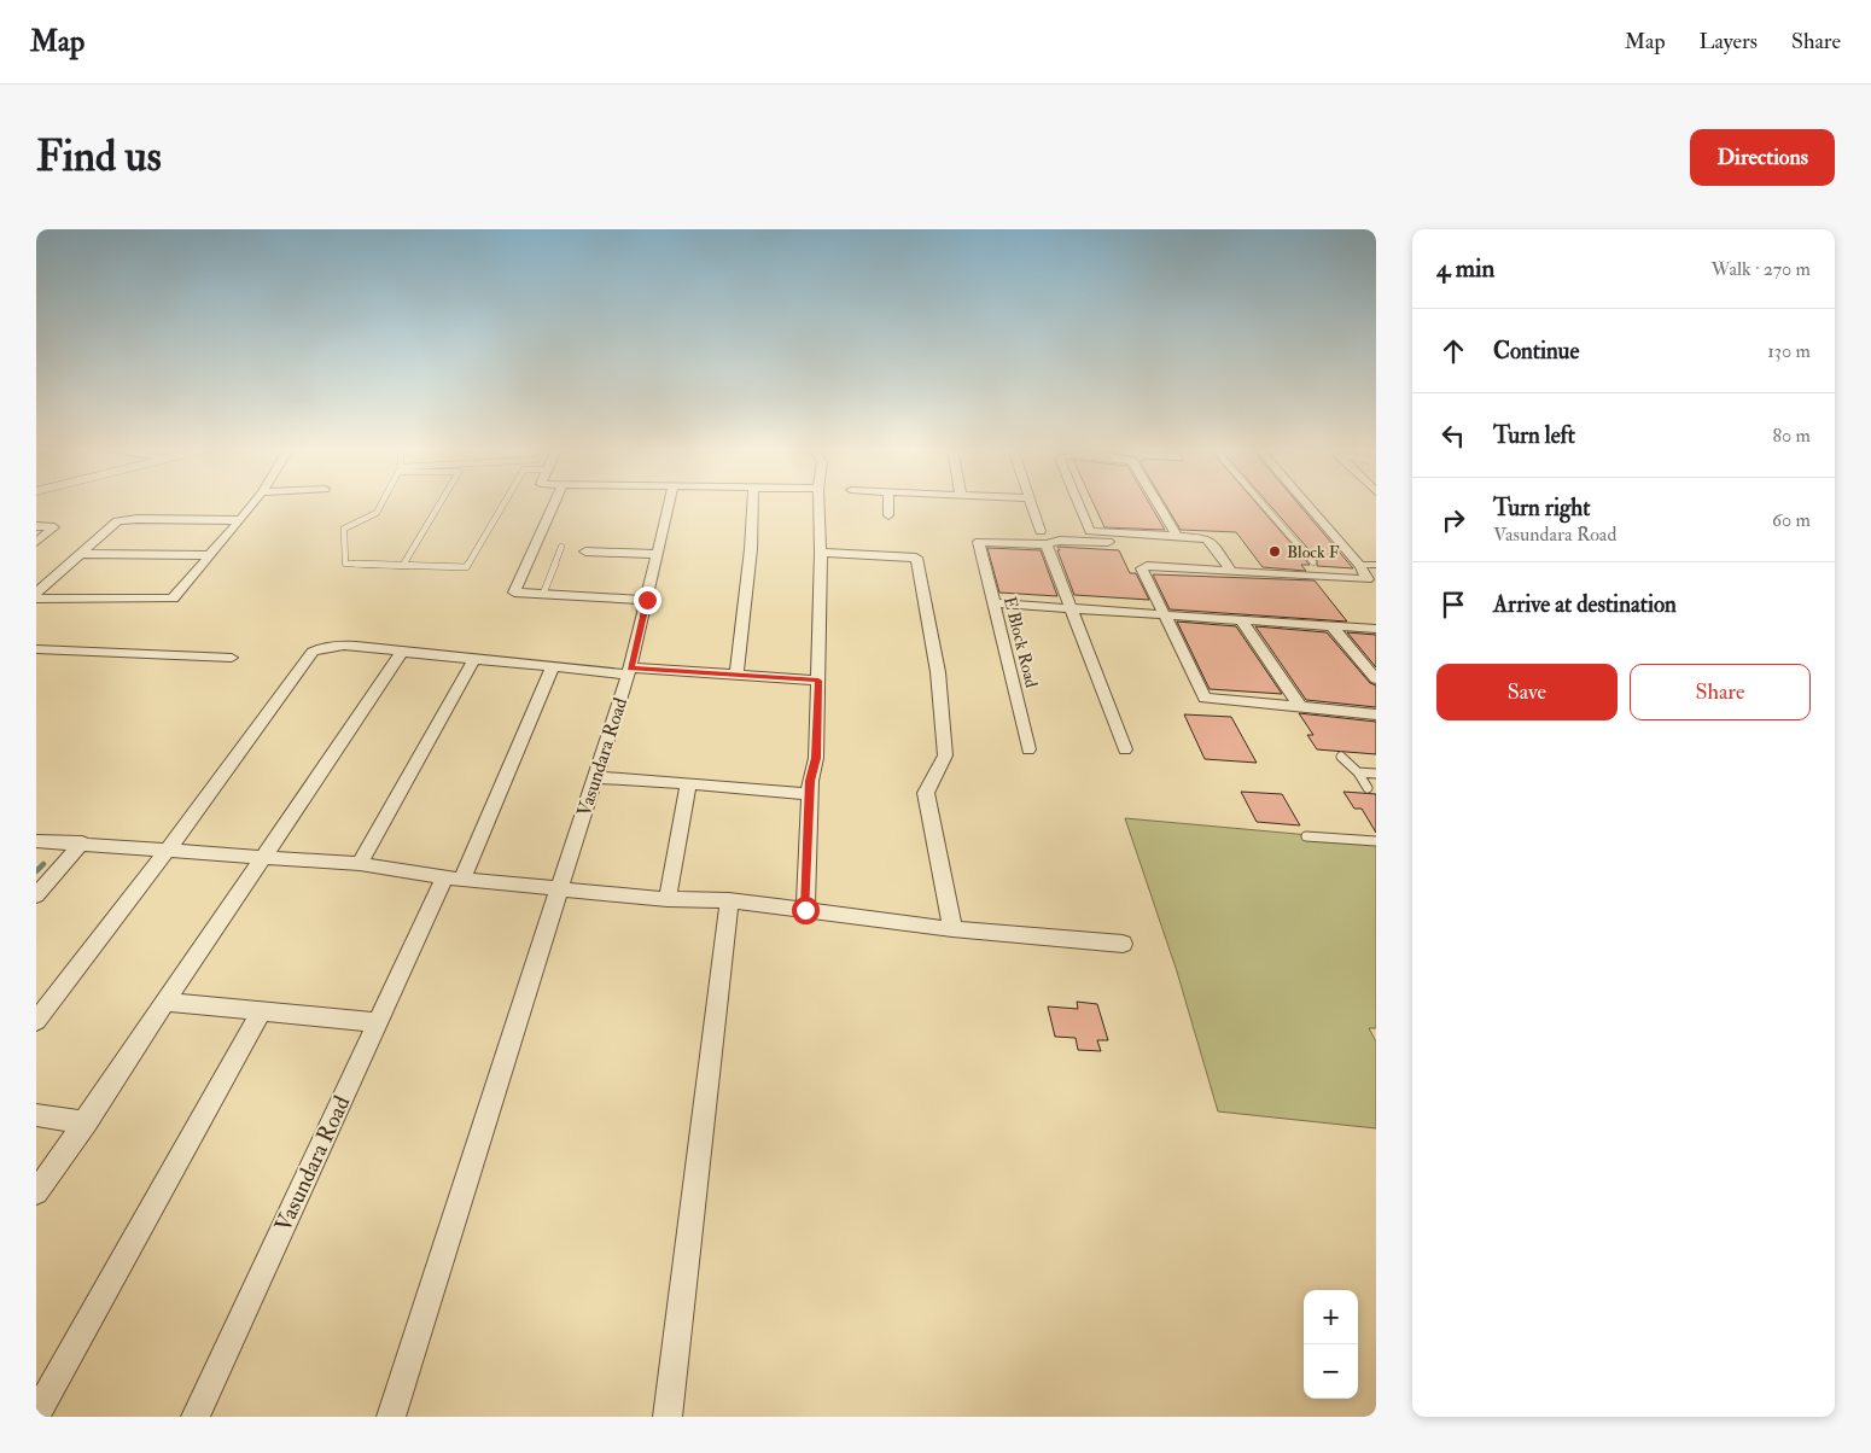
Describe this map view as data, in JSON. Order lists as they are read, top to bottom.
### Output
{
  "streets": {
    "street": ["E Block Road", "Vasundara Road"]
  },
  "places": ["Block F"],
  "page": {
    "header": "Map",
    "nav": ["Map", "Layers", "Share"],
    "buttons": [
      "Directions",
      ["Save", "Share"]
    ],
    "title": "Find us",
    "heading": ["4 min", "Walk · 270 m"],
    "list": [
      ["Continue", "130 m"],
      ["Turn left", "80 m"],
      ["Turn right", "Vasundara Road", "60 m"],
      "Arrive at destination"
    ],
    "map_buttons": ["+", "−"]
  }
}
